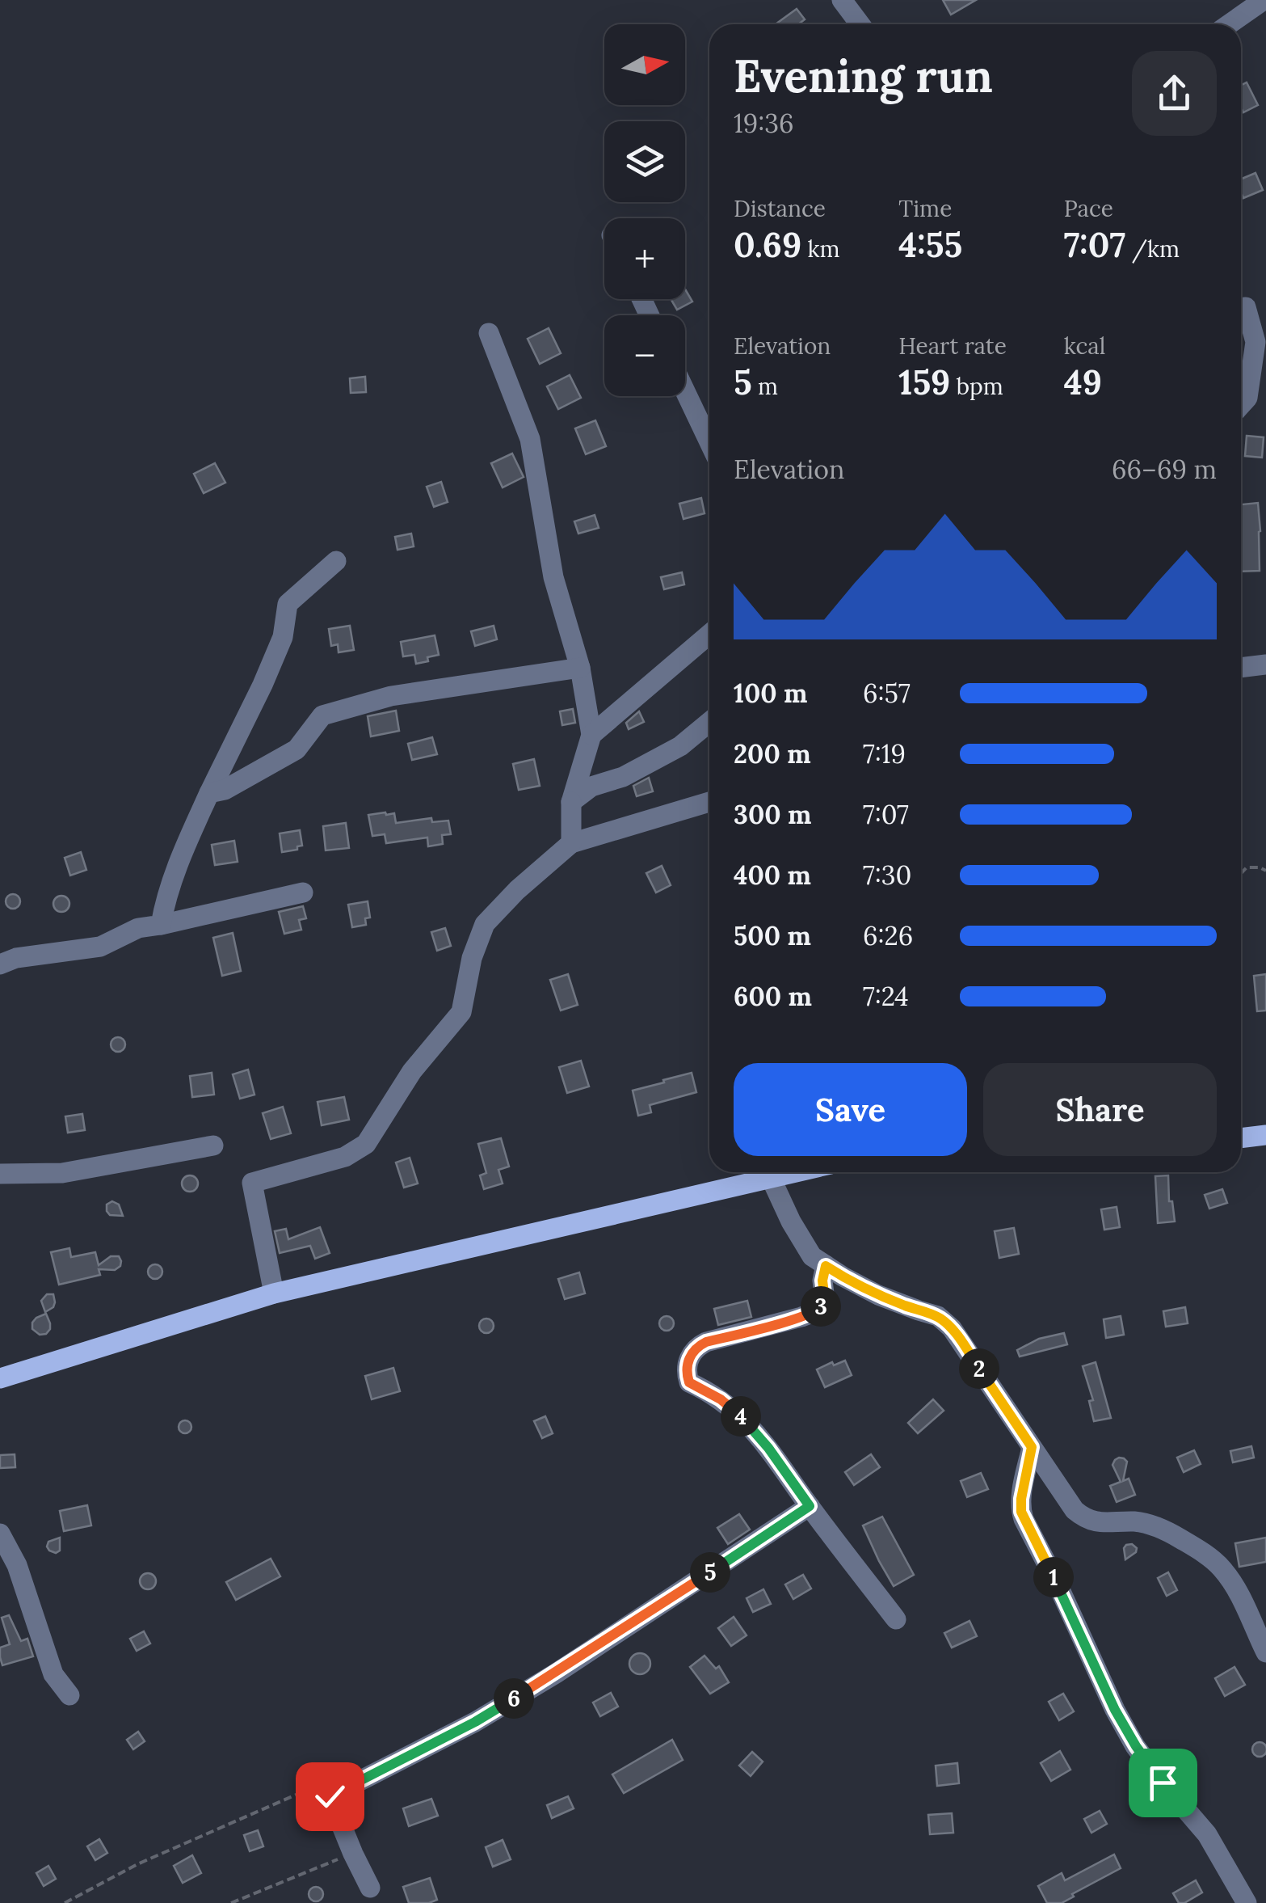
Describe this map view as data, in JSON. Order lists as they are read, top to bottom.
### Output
{
  "north": "right",
  "page": {
    "map_buttons": ["+", "−"],
    "heading": ["Evening run", "19:36"],
    "stats": [
      ["Distance", "0.69 km"],
      ["Time", "4:55"],
      ["Pace", "7:07 /km"],
      ["Elevation", "5 m"],
      ["Heart rate", "159 bpm"],
      ["kcal", "49"]
    ],
    "chart": ["Elevation", "66–69 m"],
    "list": [
      {
        "name": "100 m",
        "note": "6:57"
      },
      {
        "name": "200 m",
        "note": "7:19"
      },
      {
        "name": "300 m",
        "note": "7:07"
      },
      {
        "name": "400 m",
        "note": "7:30"
      },
      {
        "name": "500 m",
        "note": "6:26"
      },
      {
        "name": "600 m",
        "note": "7:24"
      }
    ],
    "buttons": ["Save", "Share"],
    "pins": [
      "3",
      "2",
      "4",
      "5",
      "1",
      "6"
    ]
  }
}
